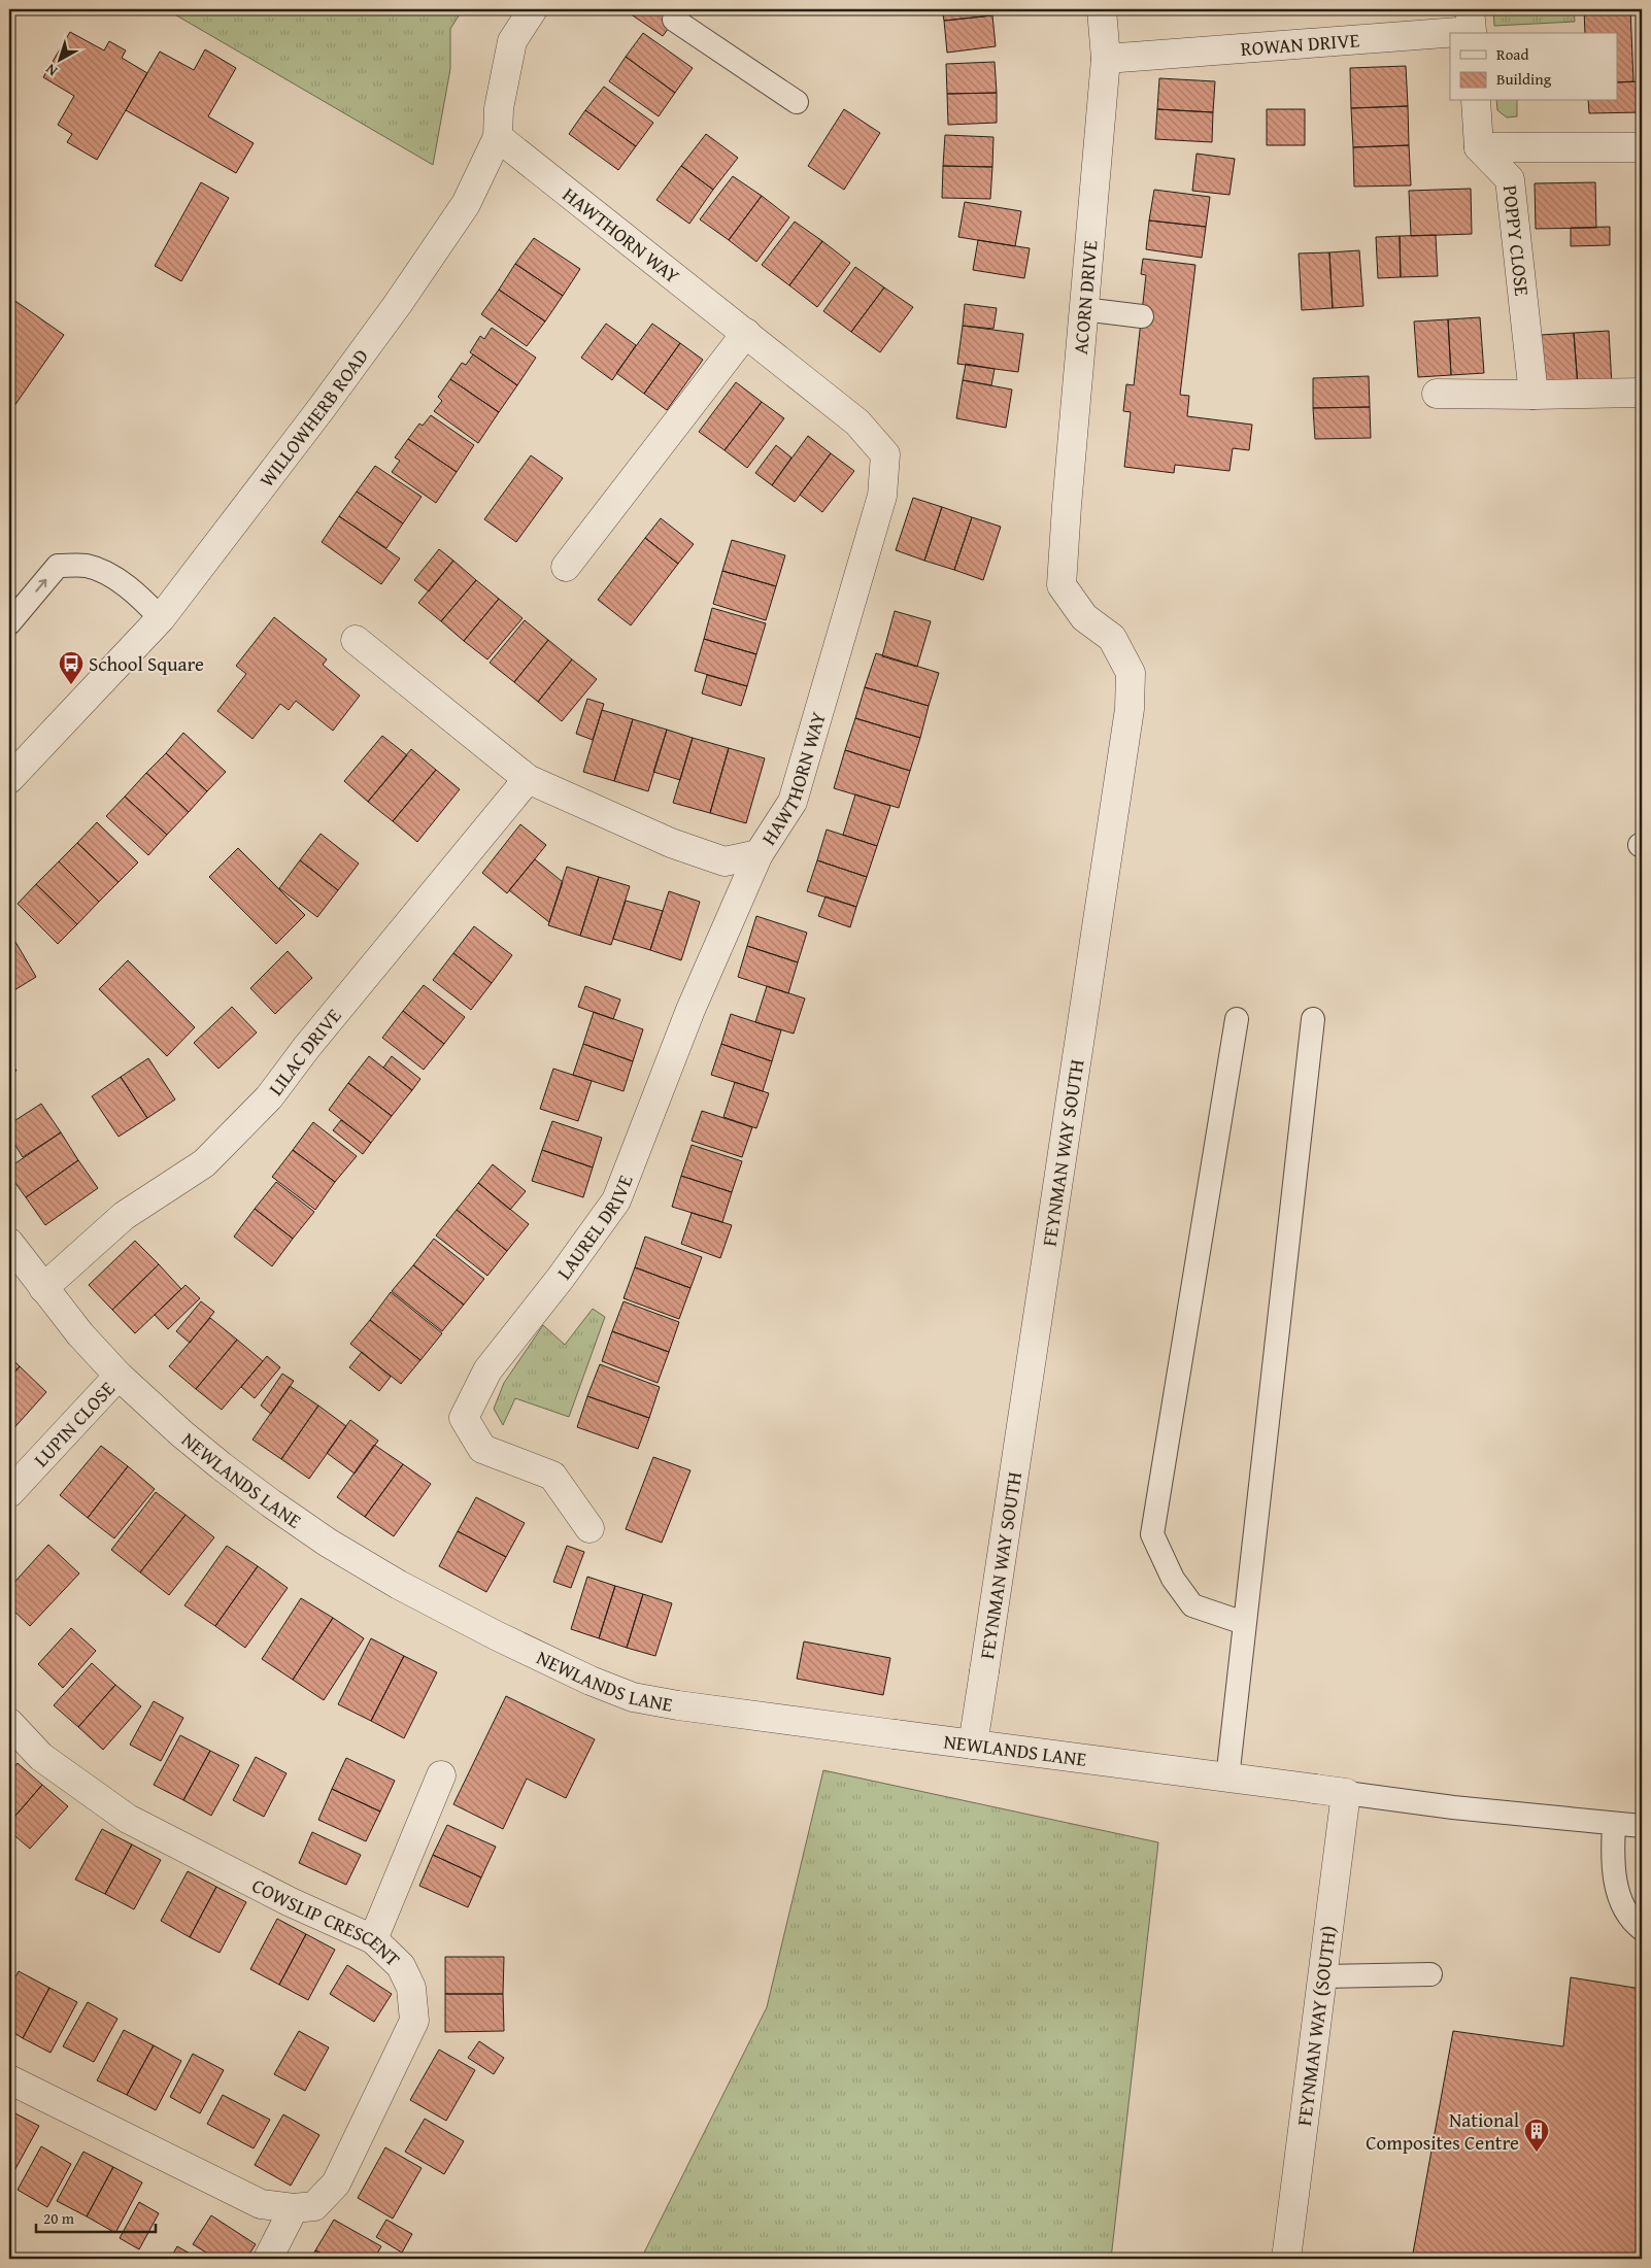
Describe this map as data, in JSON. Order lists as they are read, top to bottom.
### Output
{
  "streets": {
    "street": [
      "ROWAN DRIVE",
      "HAWTHORN WAY",
      "POPPY CLOSE",
      "ACORN DRIVE",
      "WILLOWHERB ROAD",
      "LILAC DRIVE",
      "FEYNMAN WAY SOUTH",
      "LAUREL DRIVE",
      "LUPIN CLOSE",
      "NEWLANDS LANE",
      "COWSLIP CRESCENT",
      "FEYNMAN WAY (SOUTH)"
    ]
  },
  "crossings": [
    ["ROWAN DRIVE", "ACORN DRIVE"],
    ["HAWTHORN WAY", "WILLOWHERB ROAD"],
    ["HAWTHORN WAY", "LILAC DRIVE"],
    ["HAWTHORN WAY", "LAUREL DRIVE"],
    ["ACORN DRIVE", "FEYNMAN WAY SOUTH"],
    ["LILAC DRIVE", "NEWLANDS LANE"],
    ["FEYNMAN WAY SOUTH", "NEWLANDS LANE"],
    ["LUPIN CLOSE", "NEWLANDS LANE"],
    ["NEWLANDS LANE", "FEYNMAN WAY (SOUTH)"]
  ],
  "places": {
    "bus stop": ["School Square"],
    "building": ["National Composites Centre"]
  },
  "legend": ["Road", "Building"],
  "scale_bar": "20 m",
  "north": "bottom left"
}
